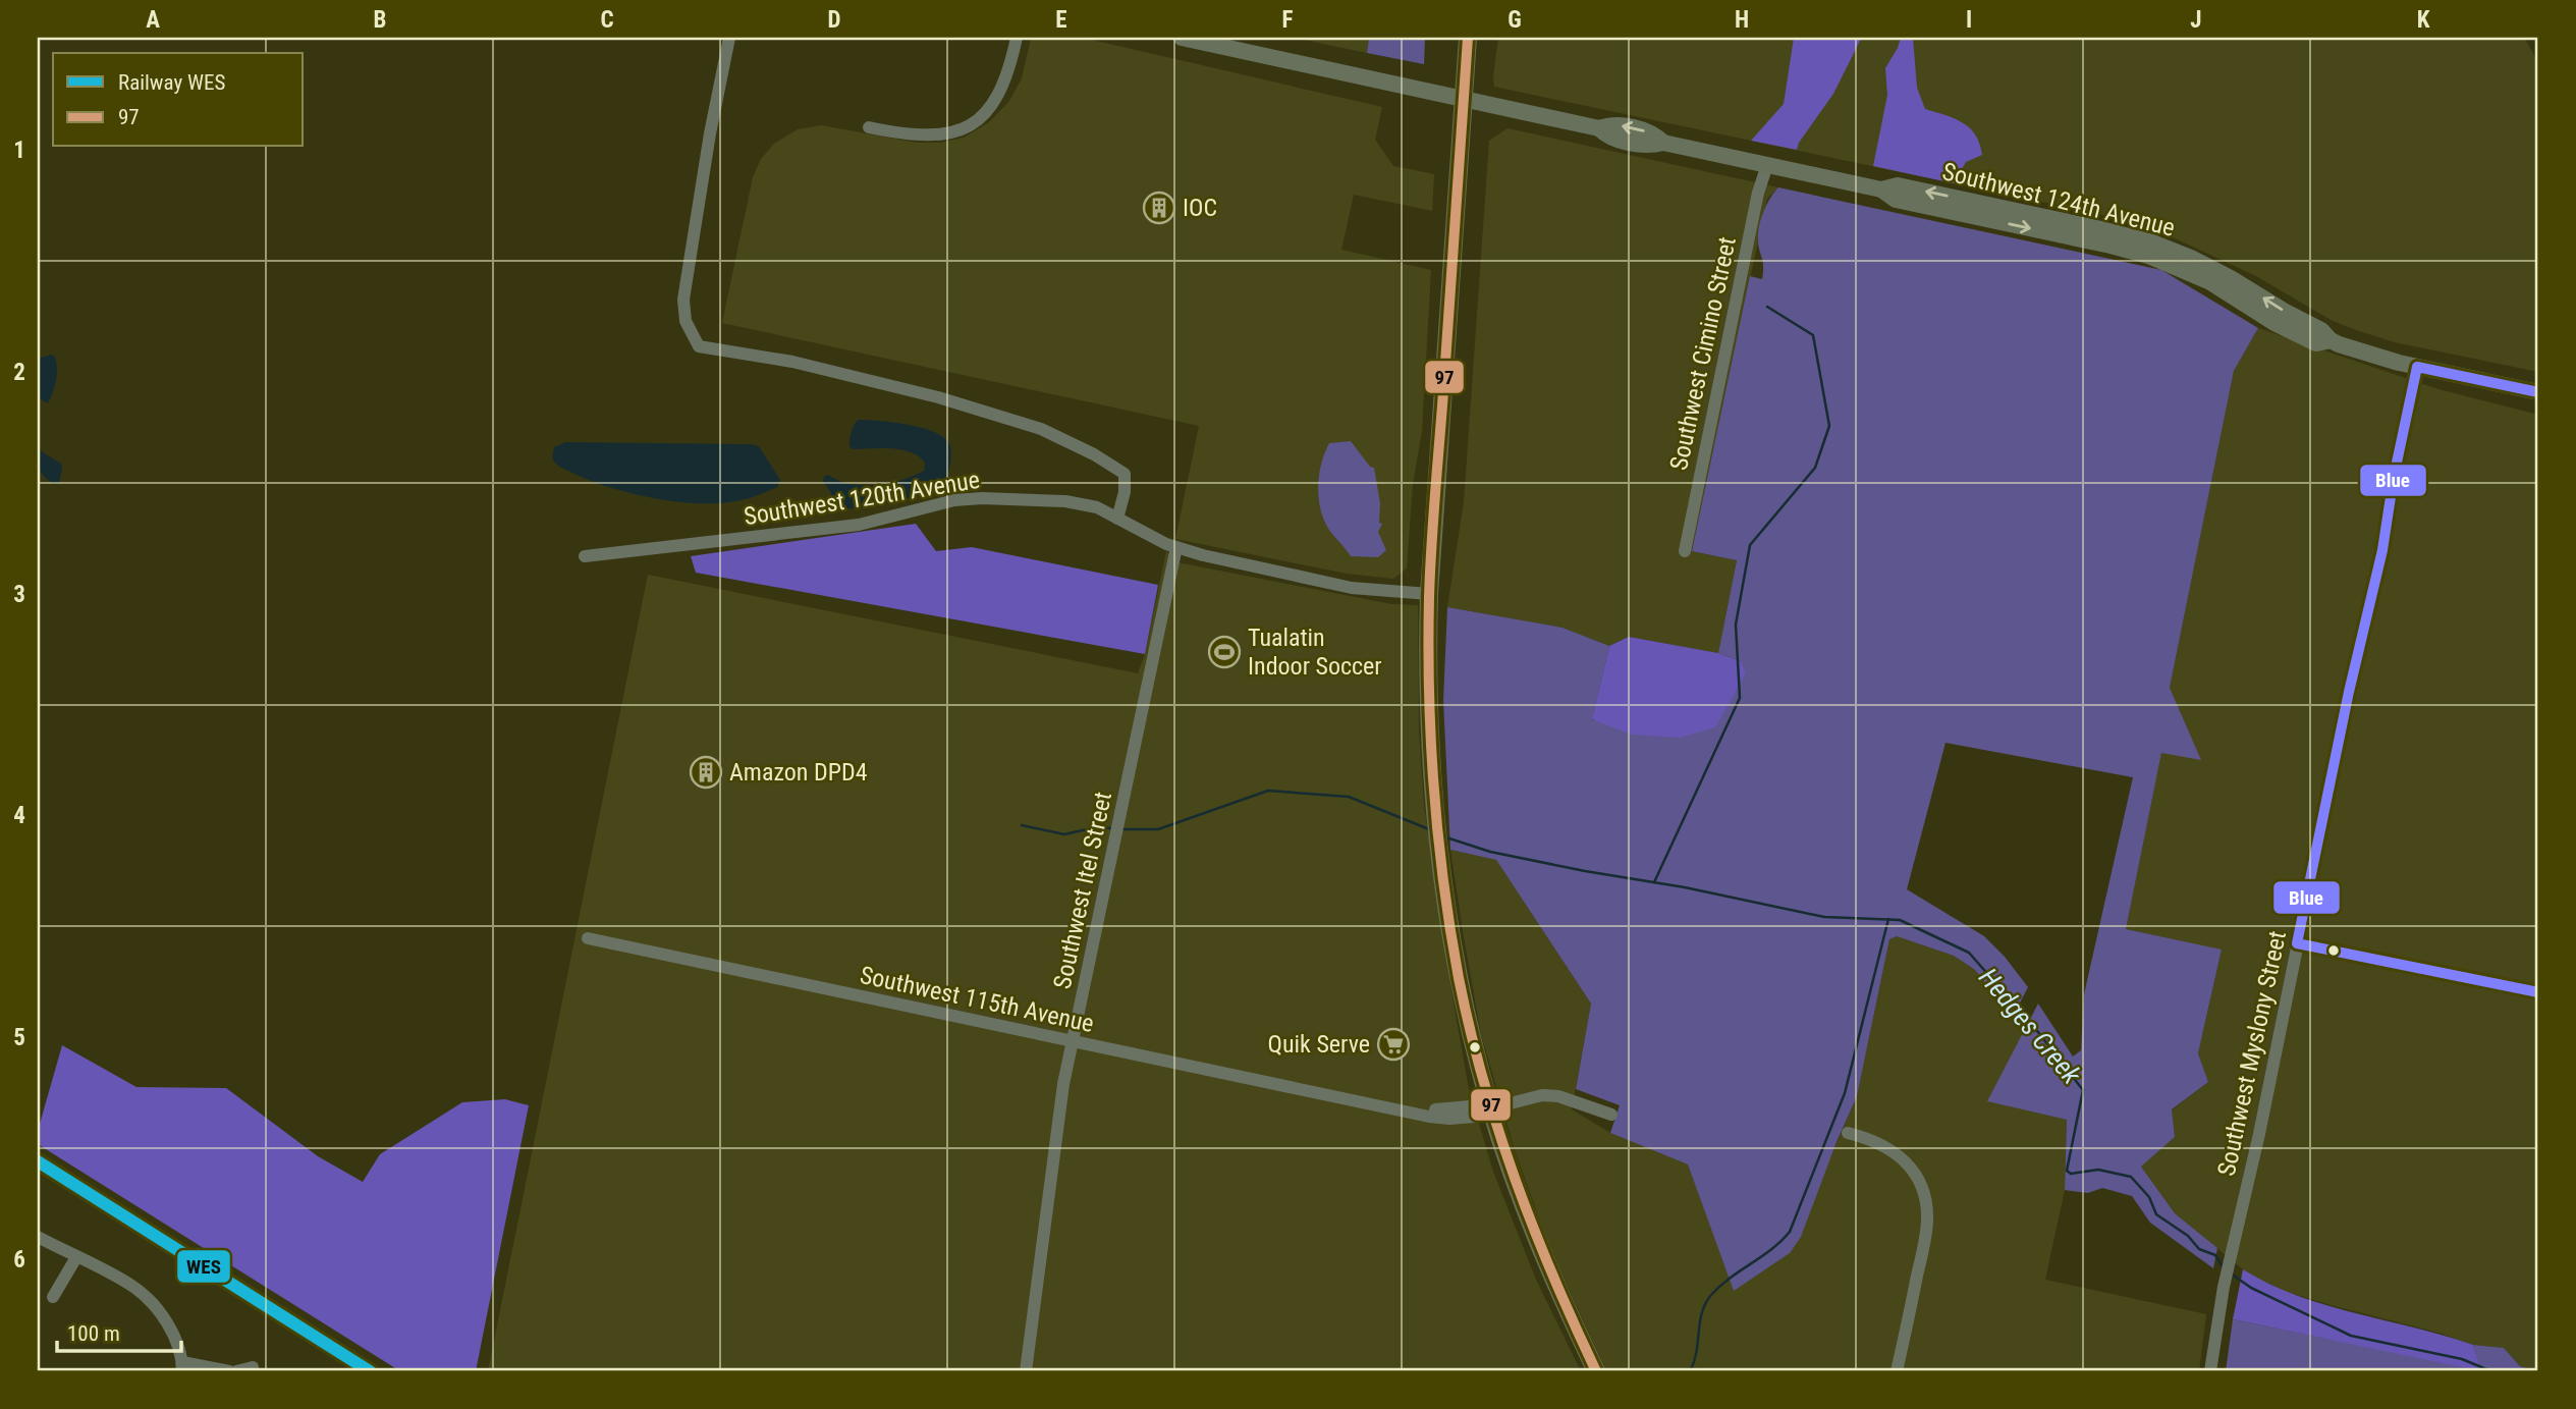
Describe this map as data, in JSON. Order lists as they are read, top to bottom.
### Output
{
  "streets": {
    "main road": ["Southwest 124th Avenue"],
    "street": [
      "Southwest Cimino Street",
      "Southwest 120th Avenue",
      "Southwest Itel Street",
      "Southwest 115th Avenue",
      "Southwest Myslony Street"
    ]
  },
  "crossings": [
    ["Southwest 124th Avenue", "Southwest Cimino Street"],
    ["Southwest 124th Avenue", "Southwest Myslony Street"],
    ["Southwest 120th Avenue", "Southwest Itel Street"],
    ["Southwest Itel Street", "Southwest 115th Avenue"]
  ],
  "water": ["Hedges Creek"],
  "places": {
    "building": ["IOC", "Amazon DPD4"],
    "sports": ["Tualatin Indoor Soccer"],
    "supermarket": ["Quik Serve"]
  },
  "lines": ["transit line 97", "transit line Blue", "rail line WES"],
  "legend": ["Railway WES", "97"],
  "scale_bar": "100 m",
  "grid": {
    "columns": [
      "A",
      "B",
      "C",
      "D",
      "E",
      "F",
      "G",
      "H",
      "I",
      "J",
      "K"
    ],
    "rows": [
      "1",
      "2",
      "3",
      "4",
      "5",
      "6"
    ]
  }
}
